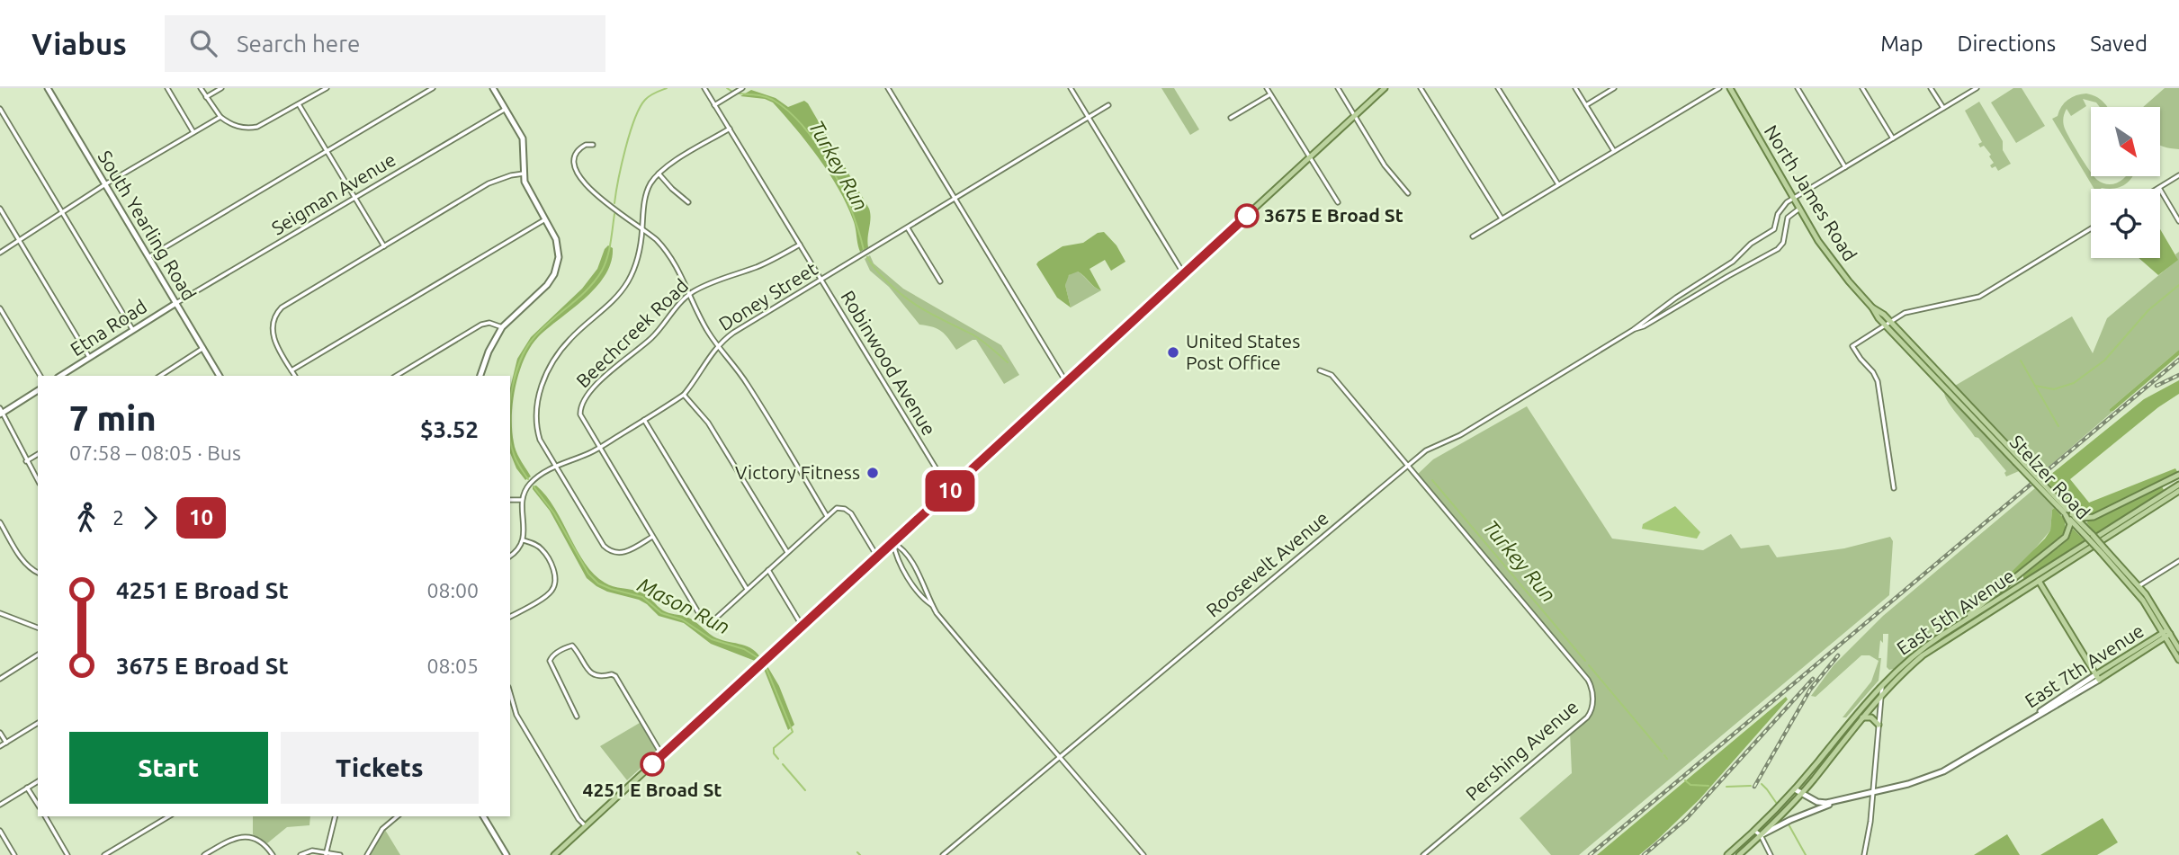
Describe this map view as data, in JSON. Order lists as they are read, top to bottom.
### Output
{
  "streets": {
    "main road": [
      "North James Road",
      "Stelzer Road",
      "East 5th Avenue",
      "East 7th Avenue"
    ],
    "street": [
      "Seigman Avenue",
      "South Yearling Road",
      "Doney Street",
      "Etna Road",
      "Beechcreek Road",
      "Robinwood Avenue",
      "Roosevelt Avenue",
      "Pershing Avenue"
    ]
  },
  "crossings": [
    ["North James Road", "Stelzer Road"],
    ["North James Road", "Roosevelt Avenue"],
    ["Seigman Avenue", "South Yearling Road"],
    ["Seigman Avenue", "Etna Road"],
    ["South Yearling Road", "Etna Road"],
    ["Doney Street", "Beechcreek Road"],
    ["Doney Street", "Robinwood Avenue"],
    ["Beechcreek Road", "Robinwood Avenue"],
    ["Stelzer Road", "East 7th Avenue"],
    ["Roosevelt Avenue", "Pershing Avenue"],
    ["East 5th Avenue", "East 7th Avenue"]
  ],
  "water": ["Turkey Run", "Mason Run"],
  "places": [
    "3675 E Broad St",
    "United States Post Office",
    "Victory Fitness",
    "4251 E Broad St"
  ],
  "lines": ["bus line 10"],
  "north": "bottom right",
  "page": {
    "header": "Viabus",
    "search": "Search here",
    "nav": ["Map", "Directions", "Saved"],
    "on_map": "10",
    "heading": ["7 min", "07:58 – 08:05 · Bus", "$3.52"],
    "legs": ["2", "10"],
    "list": [
      {
        "name": "4251 E Broad St",
        "value": "08:00"
      },
      {
        "name": "3675 E Broad St",
        "value": "08:05"
      }
    ],
    "buttons": ["Start", "Tickets"]
  }
}
